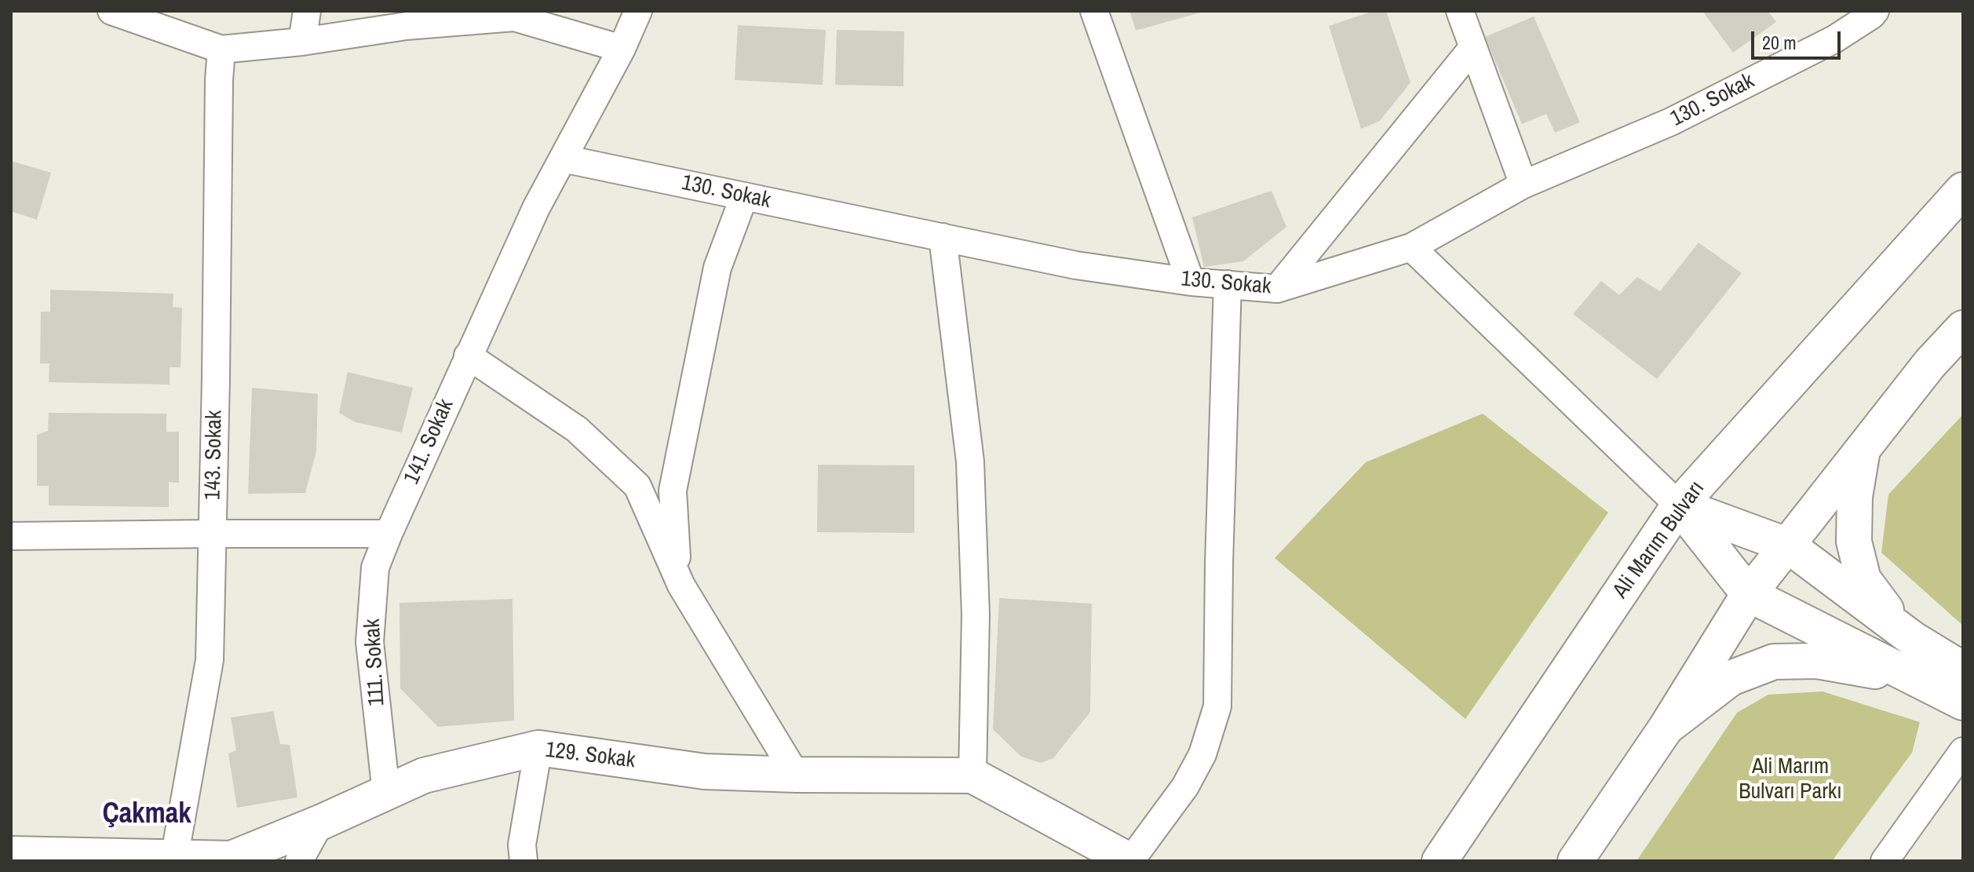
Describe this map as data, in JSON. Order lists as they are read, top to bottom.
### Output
{
  "streets": {
    "street": [
      "130. Sokak",
      "141. Sokak",
      "143. Sokak",
      "Ali Marım Bulvarı",
      "111. Sokak",
      "129. Sokak"
    ]
  },
  "crossings": [
    ["130. Sokak", "141. Sokak"],
    ["141. Sokak", "111. Sokak"],
    ["143. Sokak", "129. Sokak"],
    ["111. Sokak", "129. Sokak"]
  ],
  "districts": ["Çakmak"],
  "parks": ["Ali Marım Bulvarı Parkı"],
  "scale_bar": "20 m"
}
